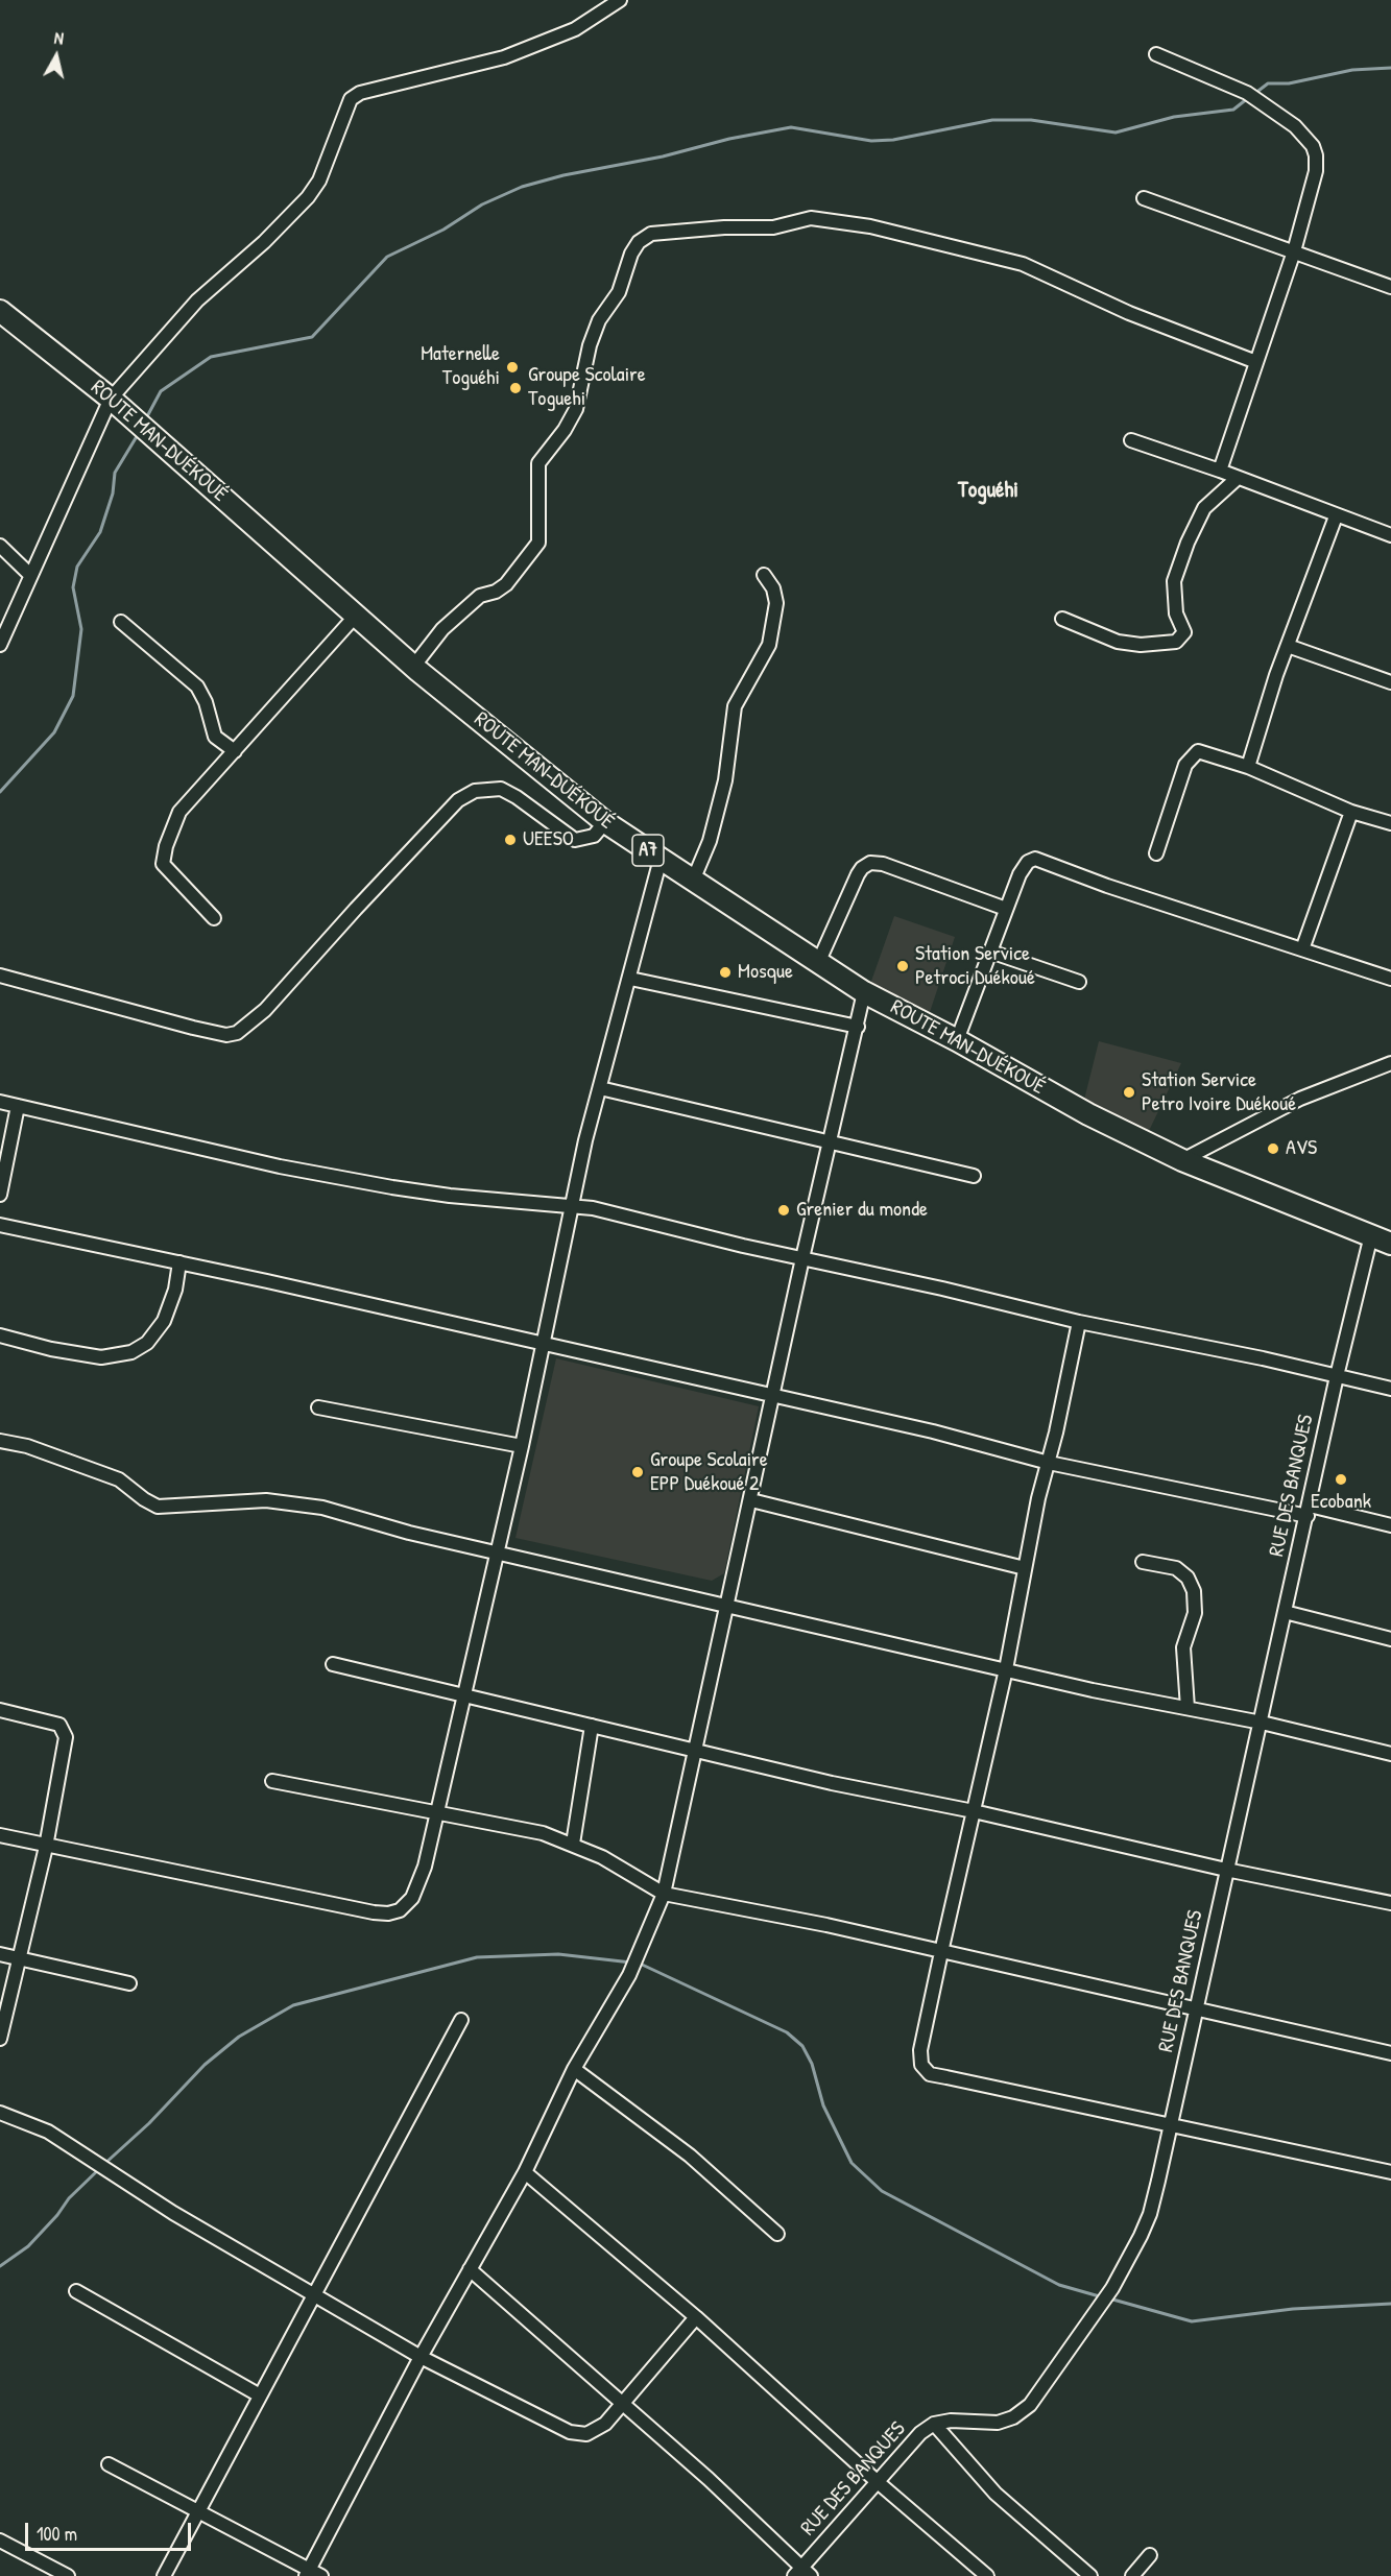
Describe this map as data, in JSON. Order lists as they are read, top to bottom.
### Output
{
  "streets": {
    "main road": ["ROUTE MAN-DUÉKOUÉ", "A7"],
    "street": ["RUE DES BANQUES"]
  },
  "crossings": [
    ["ROUTE MAN-DUÉKOUÉ", "RUE DES BANQUES"]
  ],
  "districts": ["Toguéhi"],
  "places": [
    "Maternelle Toguéhi",
    "Groupe Scolaire Toguehi",
    "UEESO",
    "Station Service Petroci Duékoué",
    "Mosque",
    "Station Service Petro Ivoire Duékoué",
    "AVS",
    "Grenier du monde",
    "Groupe Scolaire EPP Duékoué 2",
    "Ecobank"
  ],
  "scale_bar": "100 m",
  "north": "top"
}
